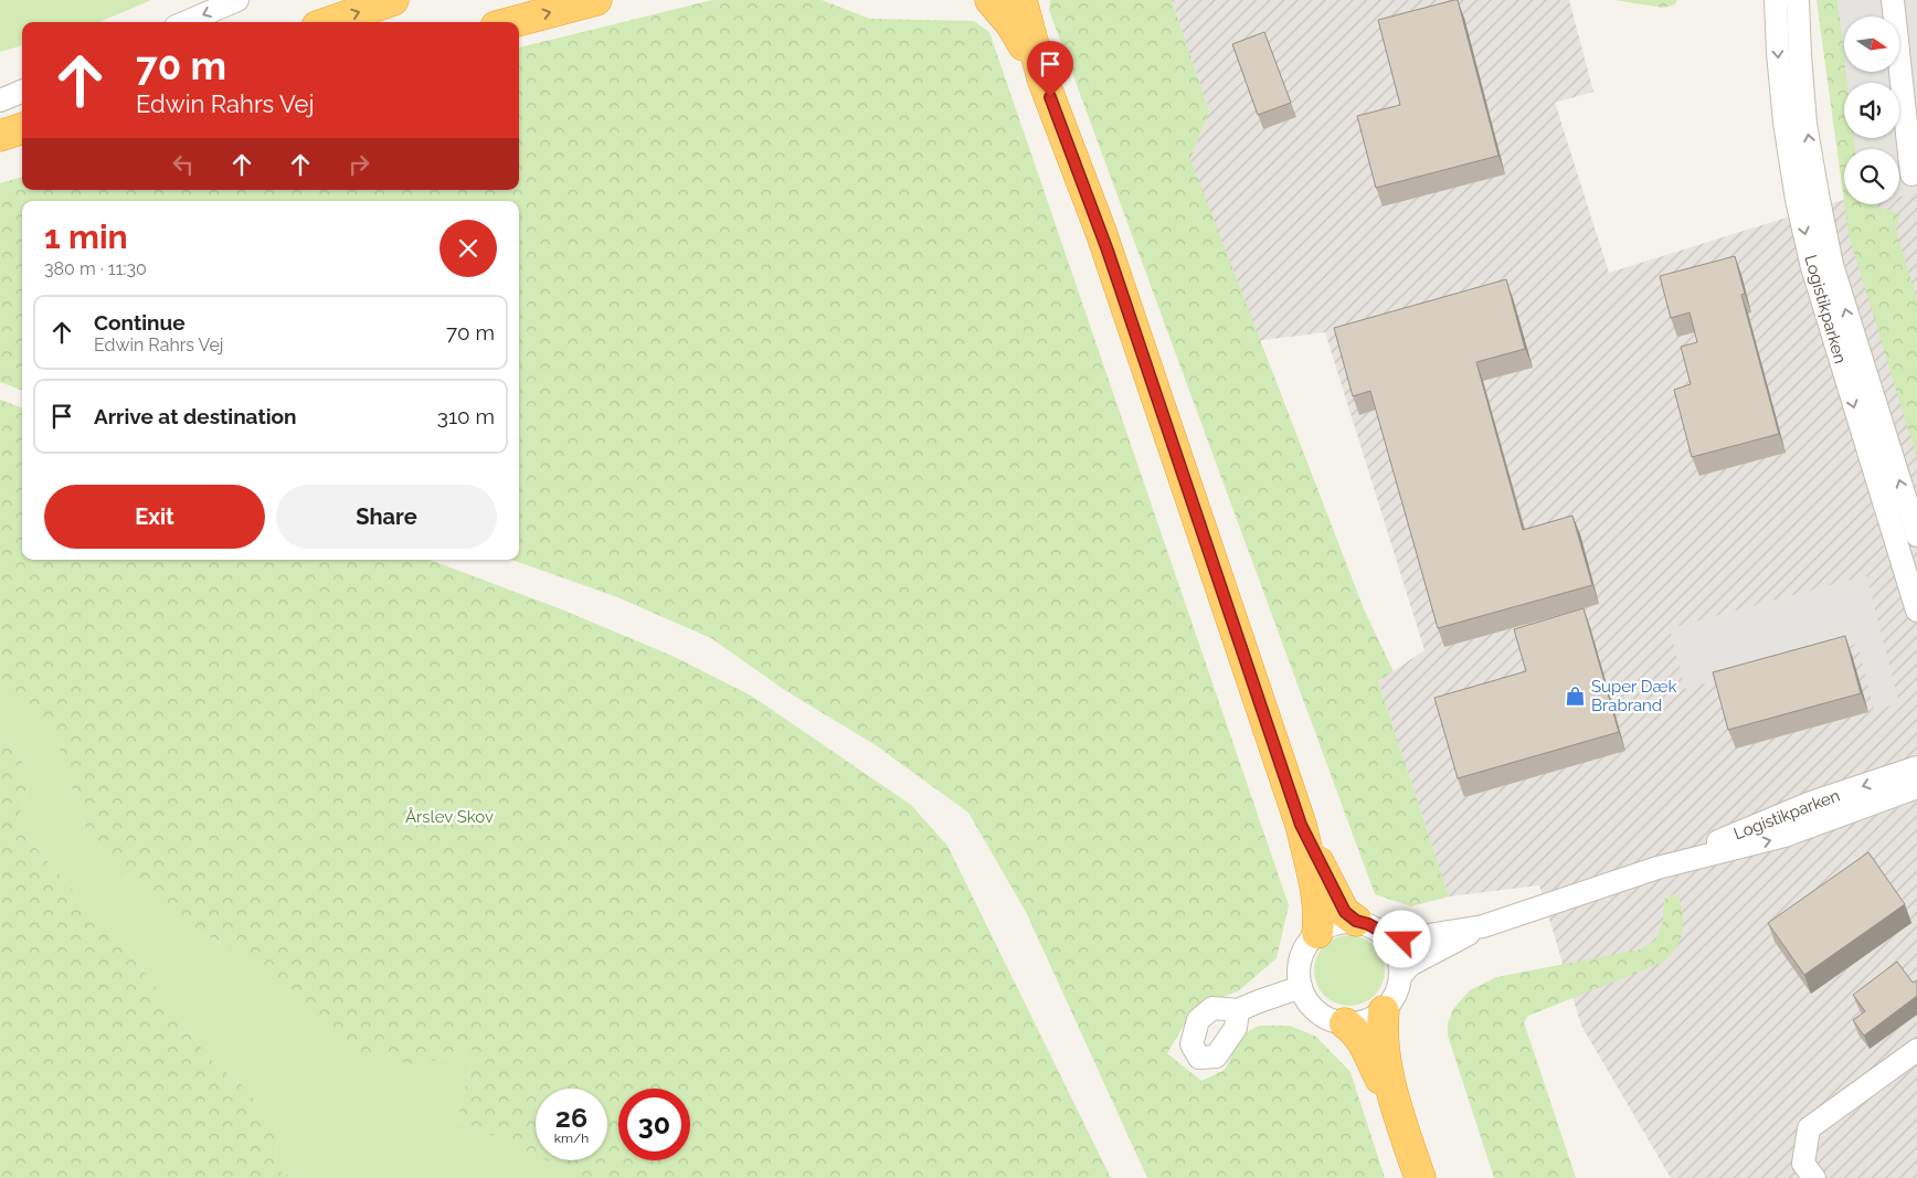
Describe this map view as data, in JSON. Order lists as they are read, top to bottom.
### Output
{
  "streets": {
    "street": ["Logistikparken"]
  },
  "parks": ["Årslev Skov"],
  "places": {
    "shop": ["Super Dæk Brabrand"]
  },
  "north": "right",
  "page": {
    "turn": ["70 m", "Edwin Rahrs Vej"],
    "heading": ["1 min", "380 m · 11:30"],
    "list": [
      {
        "name": "Continue",
        "note": "Edwin Rahrs Vej",
        "value": "70 m"
      },
      {
        "name": "Arrive at destination",
        "value": "310 m"
      }
    ],
    "buttons": ["Exit", "Share"],
    "speed": "26 km/h",
    "limit": "30"
  }
}
